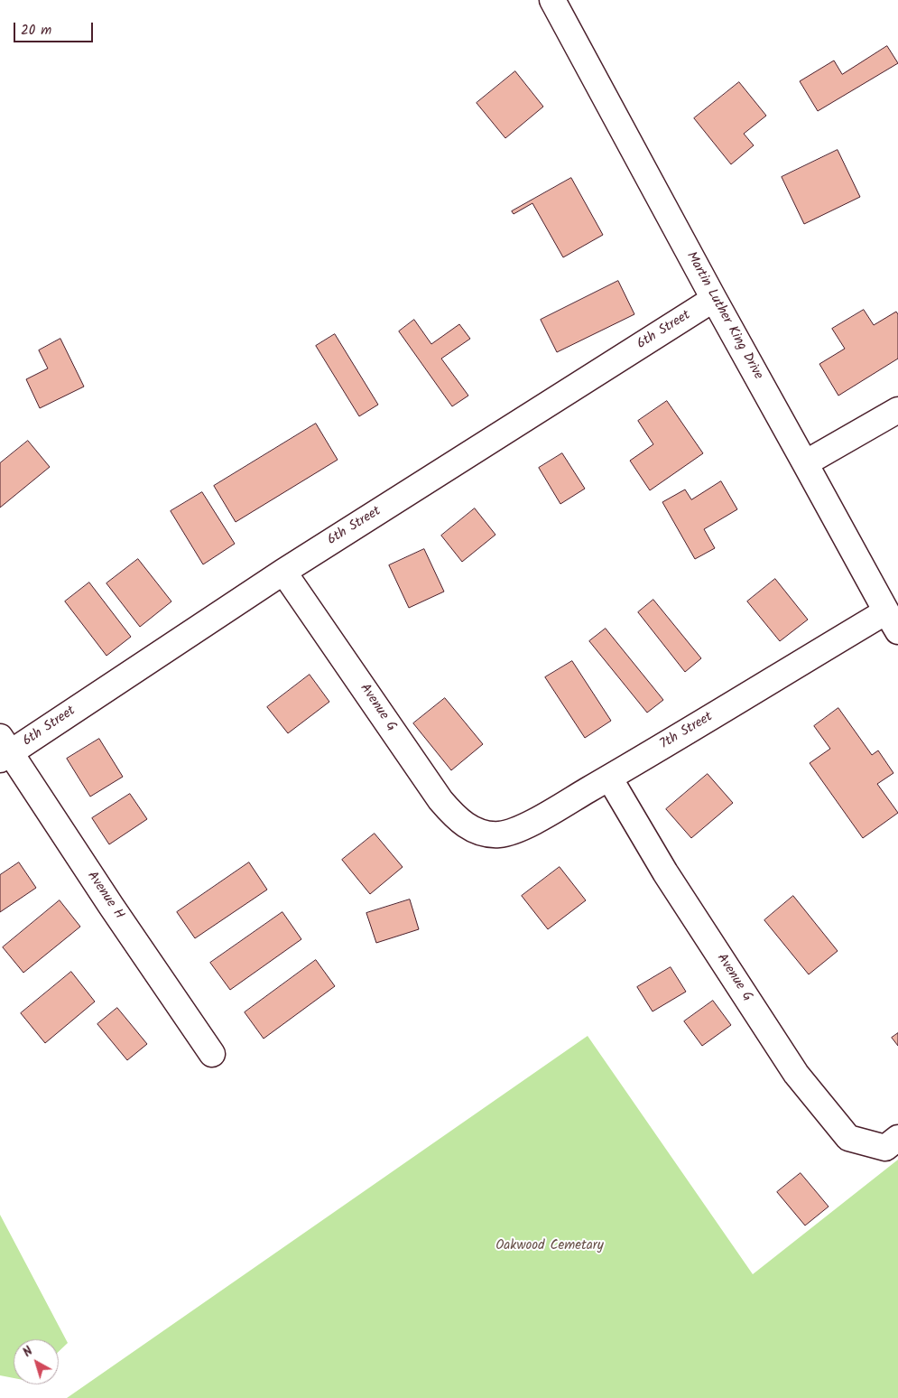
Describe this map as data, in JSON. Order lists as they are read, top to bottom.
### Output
{
  "streets": {
    "street": [
      "Martin Luther King Drive",
      "6th Street",
      "Avenue G",
      "7th Street",
      "Avenue H"
    ]
  },
  "crossings": [
    ["Martin Luther King Drive", "6th Street"],
    ["Martin Luther King Drive", "7th Street"],
    ["6th Street", "Avenue G"],
    ["6th Street", "Avenue H"],
    ["Avenue G", "7th Street"]
  ],
  "parks": ["Oakwood Cemetary"],
  "scale_bar": "20 m",
  "north": "top left"
}
